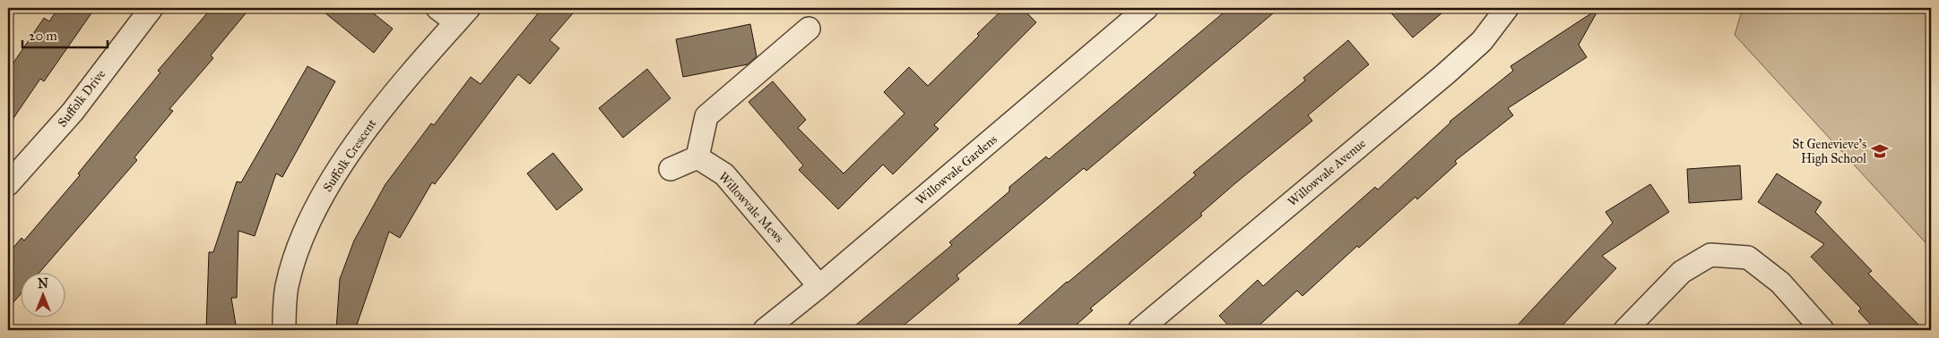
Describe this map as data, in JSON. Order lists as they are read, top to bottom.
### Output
{
  "streets": {
    "street": [
      "Suffolk Drive",
      "Suffolk Crescent",
      "Willowvale Gardens",
      "Willowvale Avenue",
      "Willowvale Mews"
    ]
  },
  "crossings": [
    ["Willowvale Gardens", "Willowvale Mews"]
  ],
  "places": {
    "school or university": ["St Genevieve's High School"]
  },
  "scale_bar": "20 m",
  "north": "top"
}
